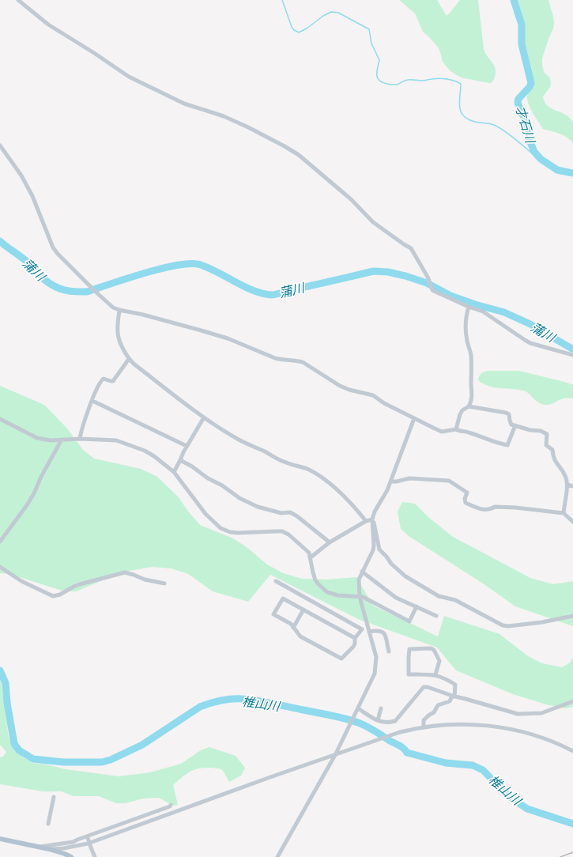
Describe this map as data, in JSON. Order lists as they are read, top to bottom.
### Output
{
  "water": ["才石川", "蒲川", "椎山川"]
}
